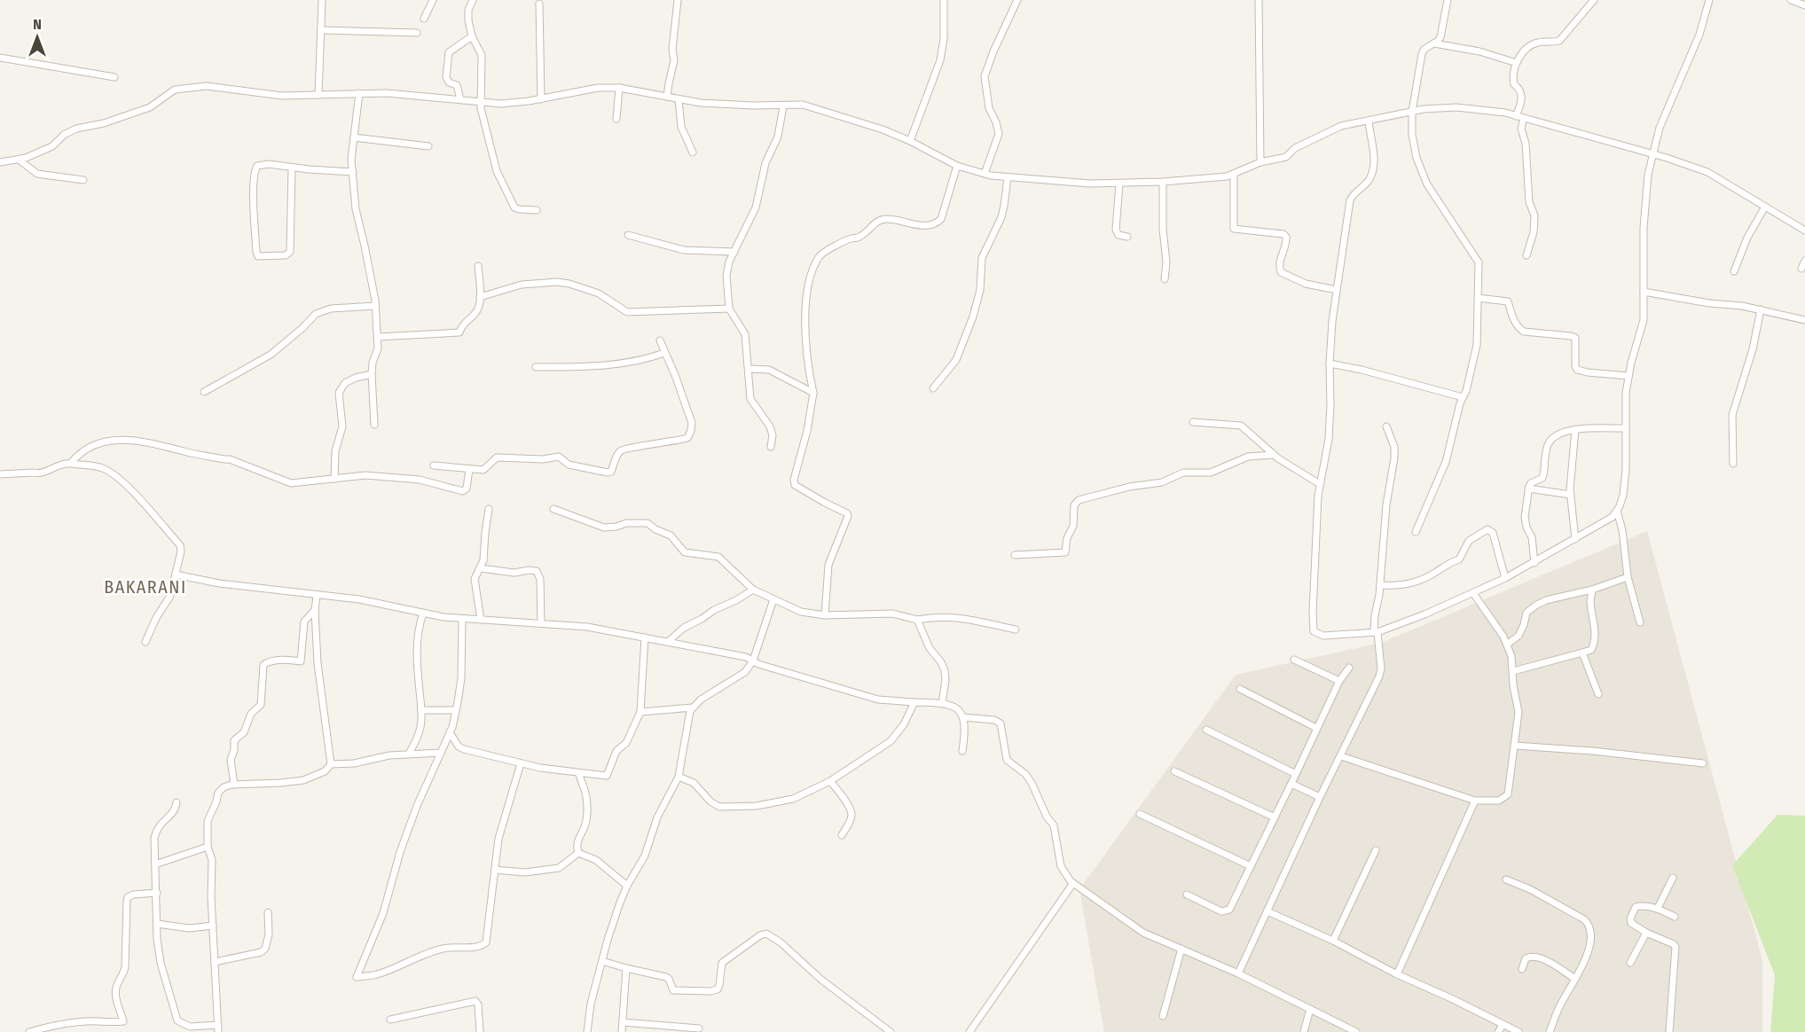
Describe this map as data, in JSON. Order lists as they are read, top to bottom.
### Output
{
  "districts": ["BAKARANI"],
  "north": "top"
}
